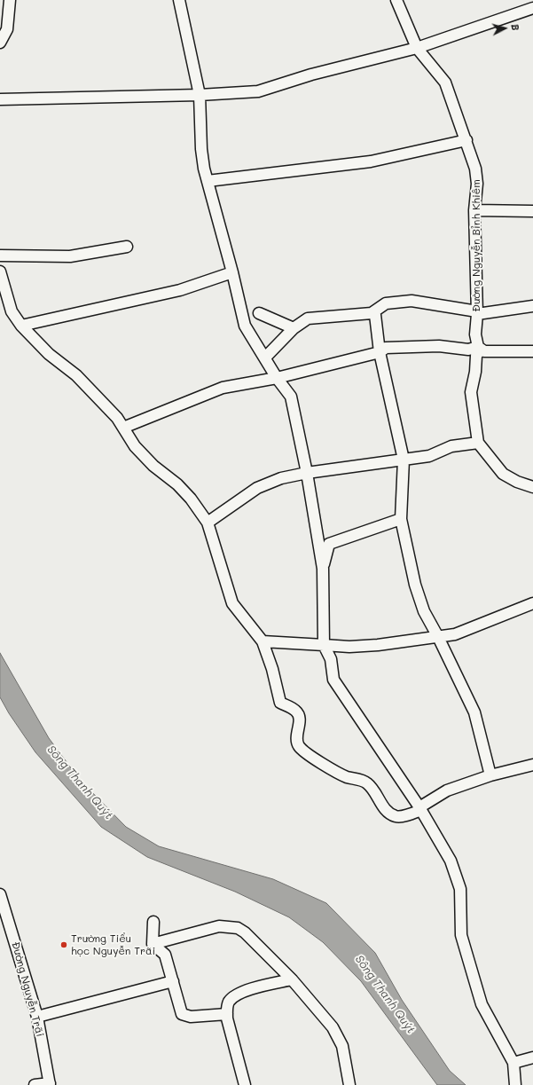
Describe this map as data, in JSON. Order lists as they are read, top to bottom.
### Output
{
  "streets": {
    "street": ["Đường Nguyễn Bỉnh Khiêm", "Đường Nguyễn Trãi"]
  },
  "water": ["Sông Thanh Quýt"],
  "places": ["Trường Tiểu học Nguyễn Trãi"],
  "north": "right"
}
